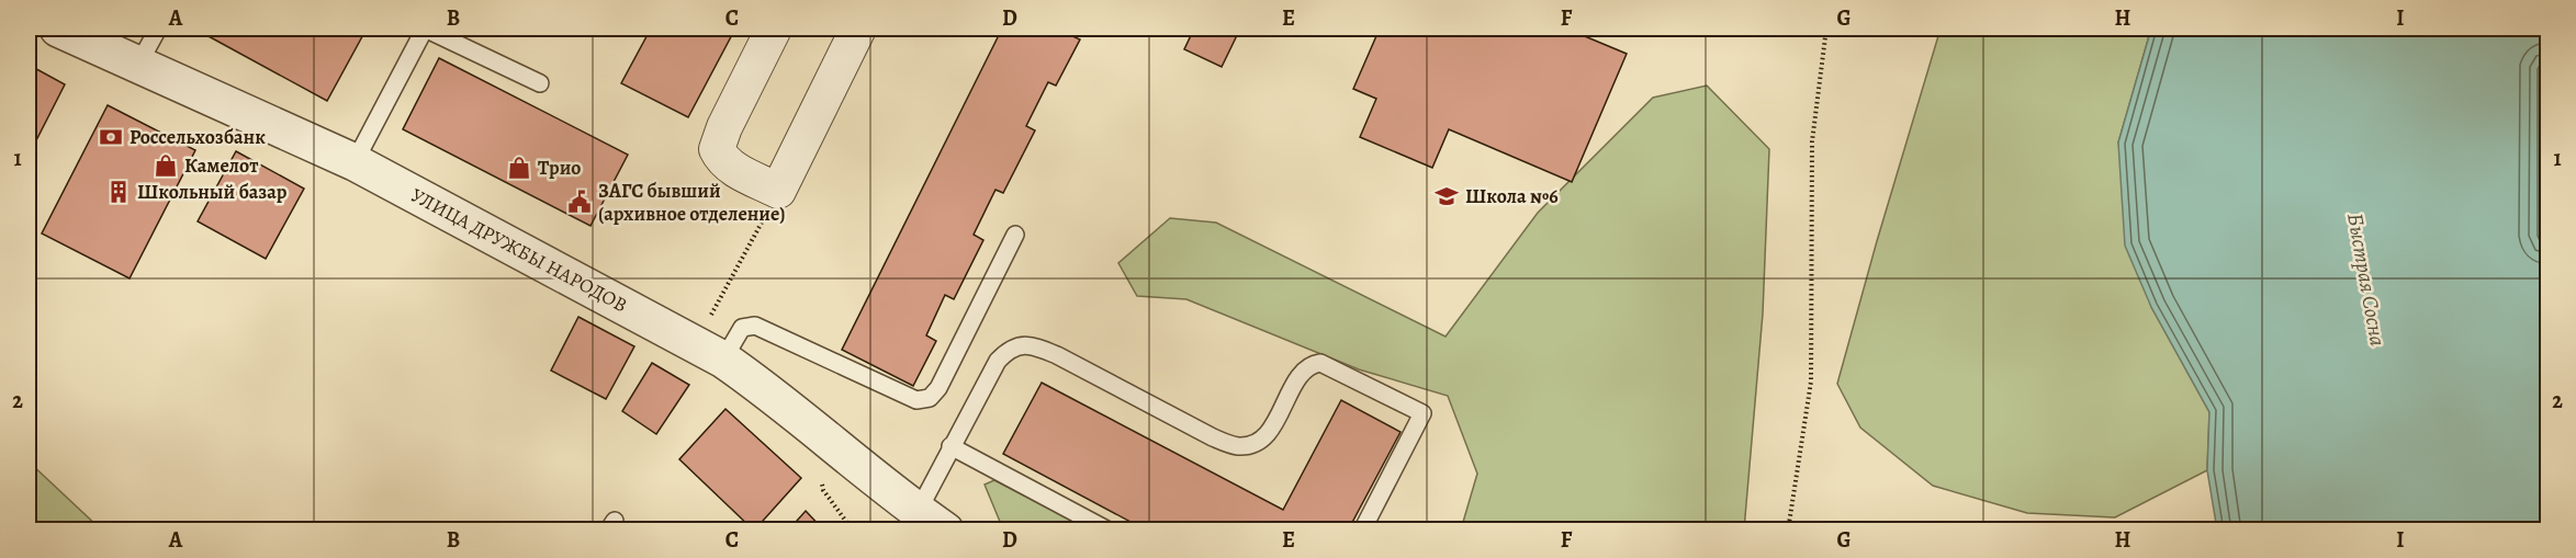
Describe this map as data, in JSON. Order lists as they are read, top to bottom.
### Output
{
  "streets": {
    "street": ["УЛИЦА ДРУЖБЫ НАРОДОВ"]
  },
  "water": ["Быстрая Сосна"],
  "places": {
    "bank": ["Россельхозбанк"],
    "shop": ["Камелот", "Трио"],
    "building": ["Школьный базар"],
    "school or university": ["Школа №6"],
    "public building": ["ЗАГС бывший (архивное отделение)"]
  },
  "grid": {
    "columns": [
      "A",
      "B",
      "C",
      "D",
      "E",
      "F",
      "G",
      "H",
      "I"
    ],
    "rows": ["1", "2"]
  }
}
